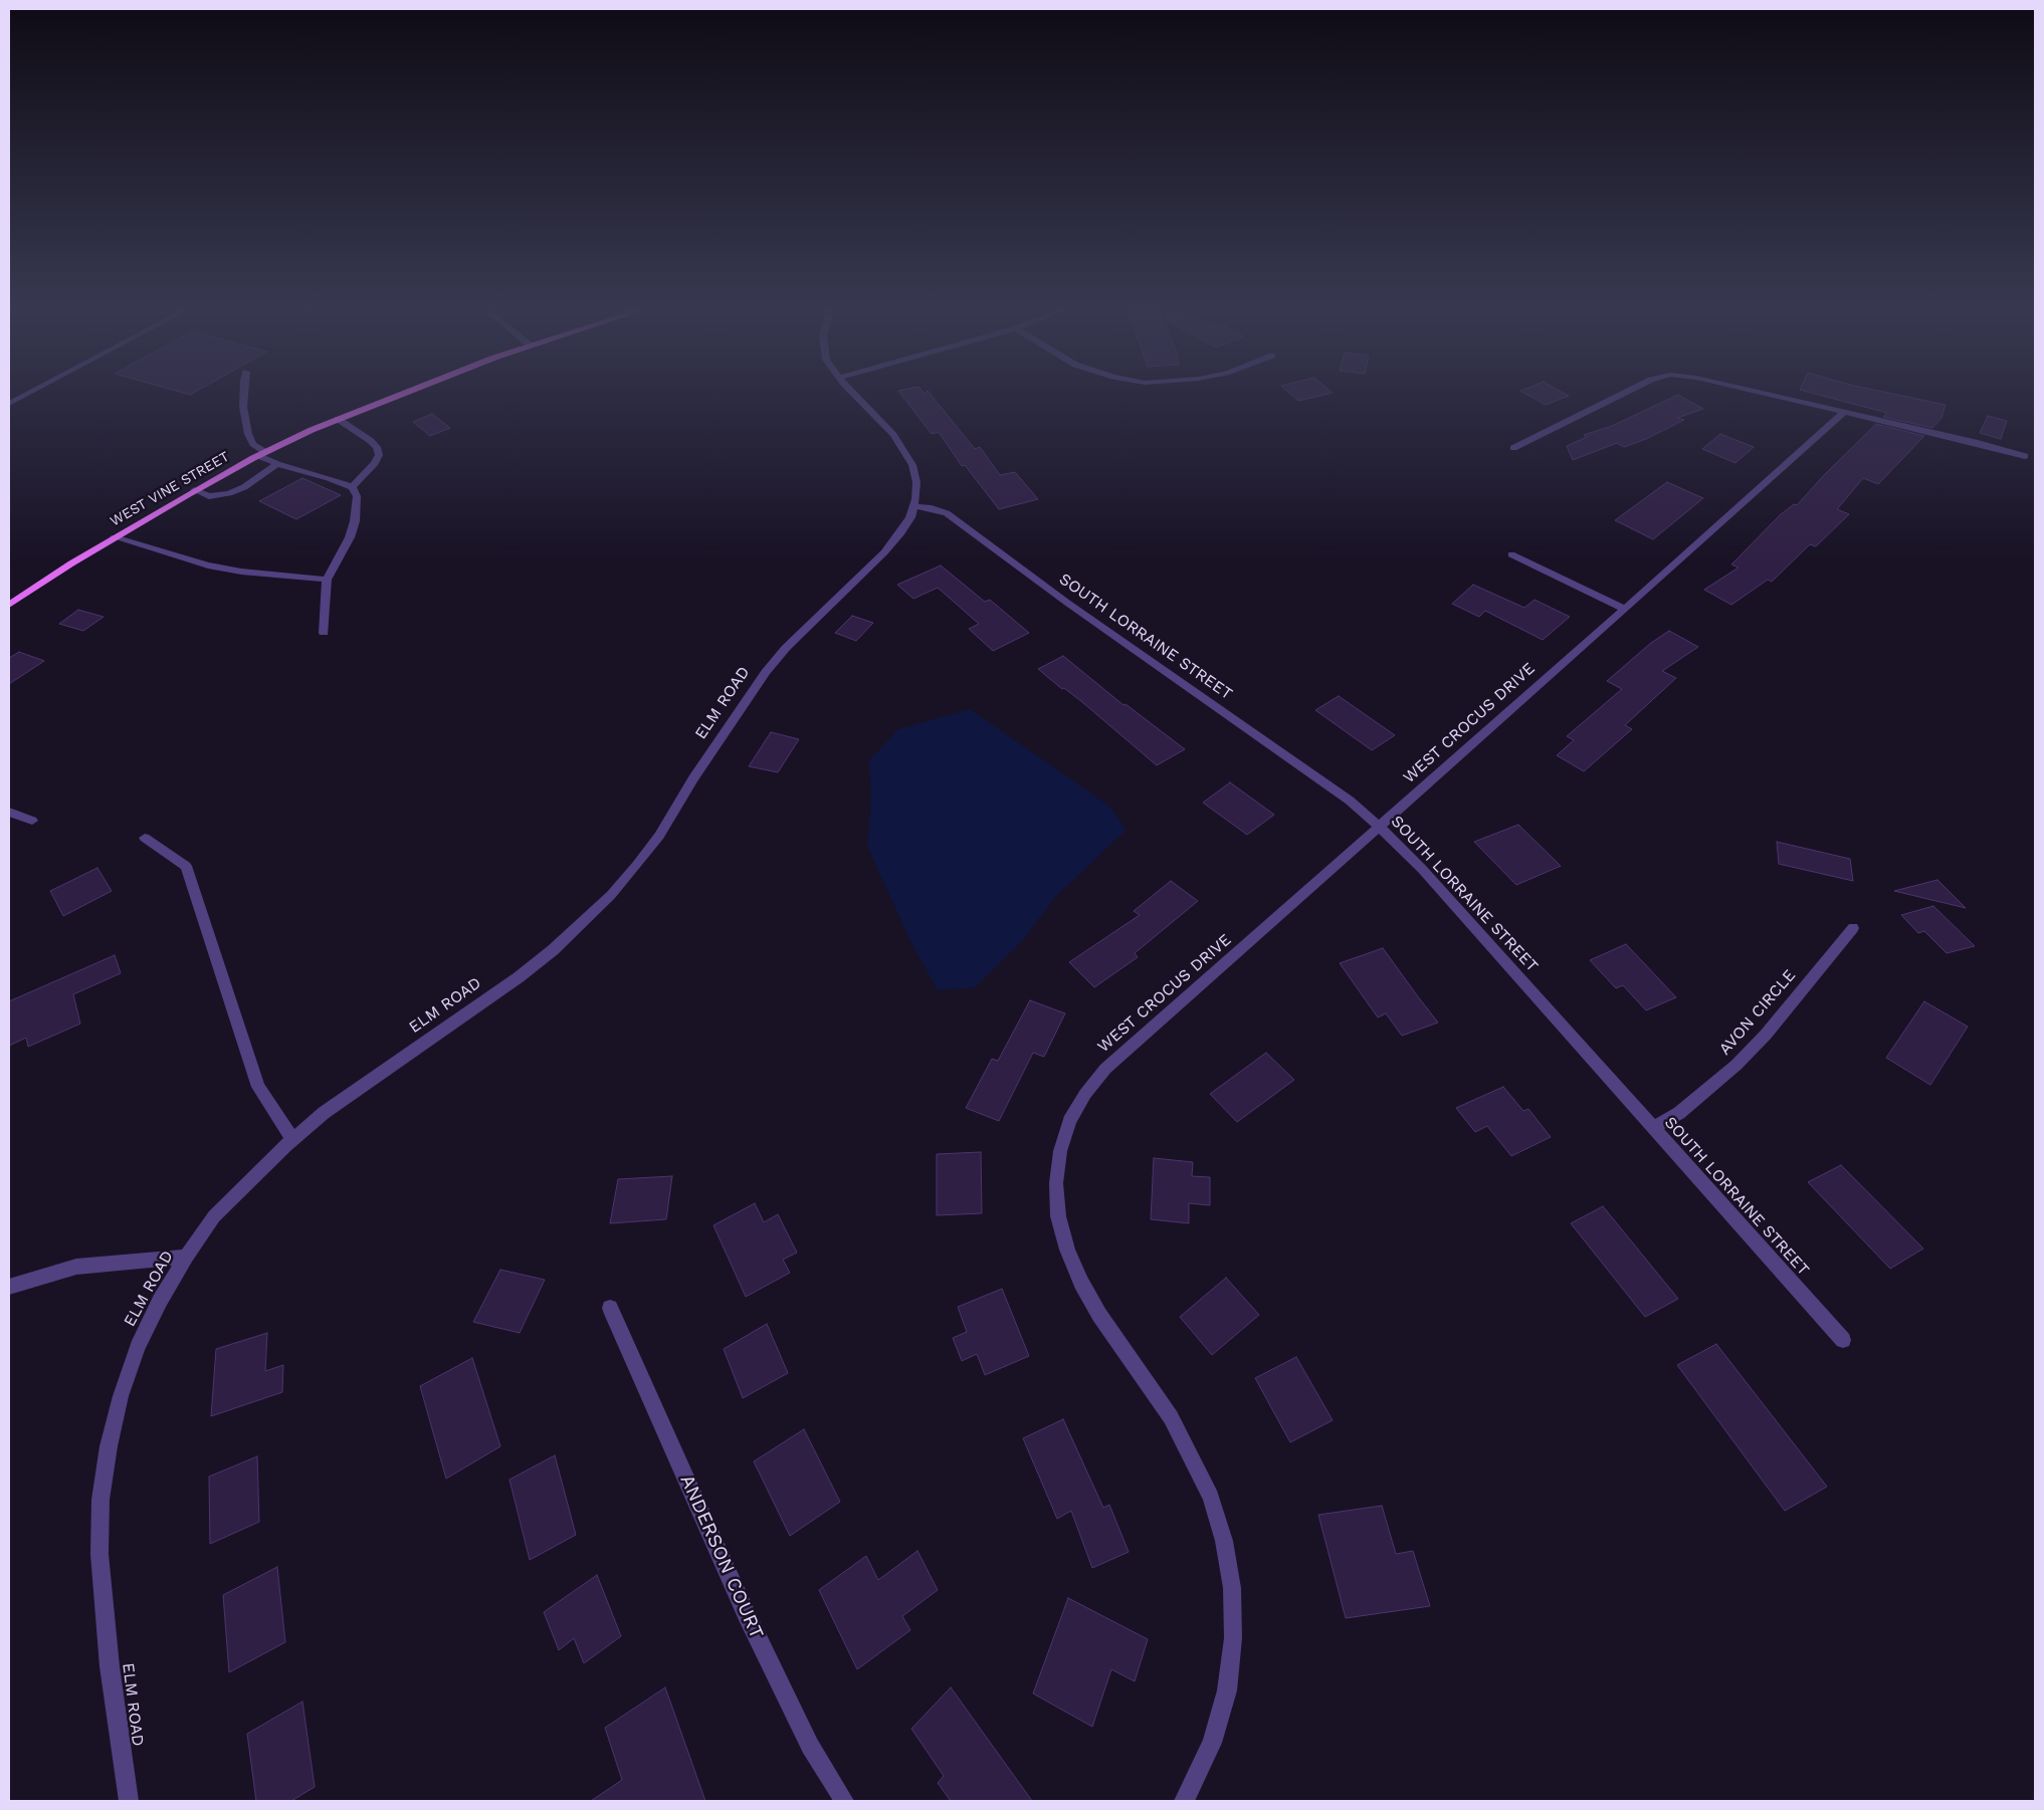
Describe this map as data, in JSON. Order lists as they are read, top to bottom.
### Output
{
  "streets": {
    "main road": ["WEST VINE STREET"],
    "street": [
      "SOUTH LORRAINE STREET",
      "ELM ROAD",
      "WEST CROCUS DRIVE",
      "AVON CIRCLE",
      "ANDERSON COURT"
    ]
  },
  "crossings": [
    ["SOUTH LORRAINE STREET", "ELM ROAD"],
    ["SOUTH LORRAINE STREET", "WEST CROCUS DRIVE"],
    ["SOUTH LORRAINE STREET", "AVON CIRCLE"]
  ]
}
